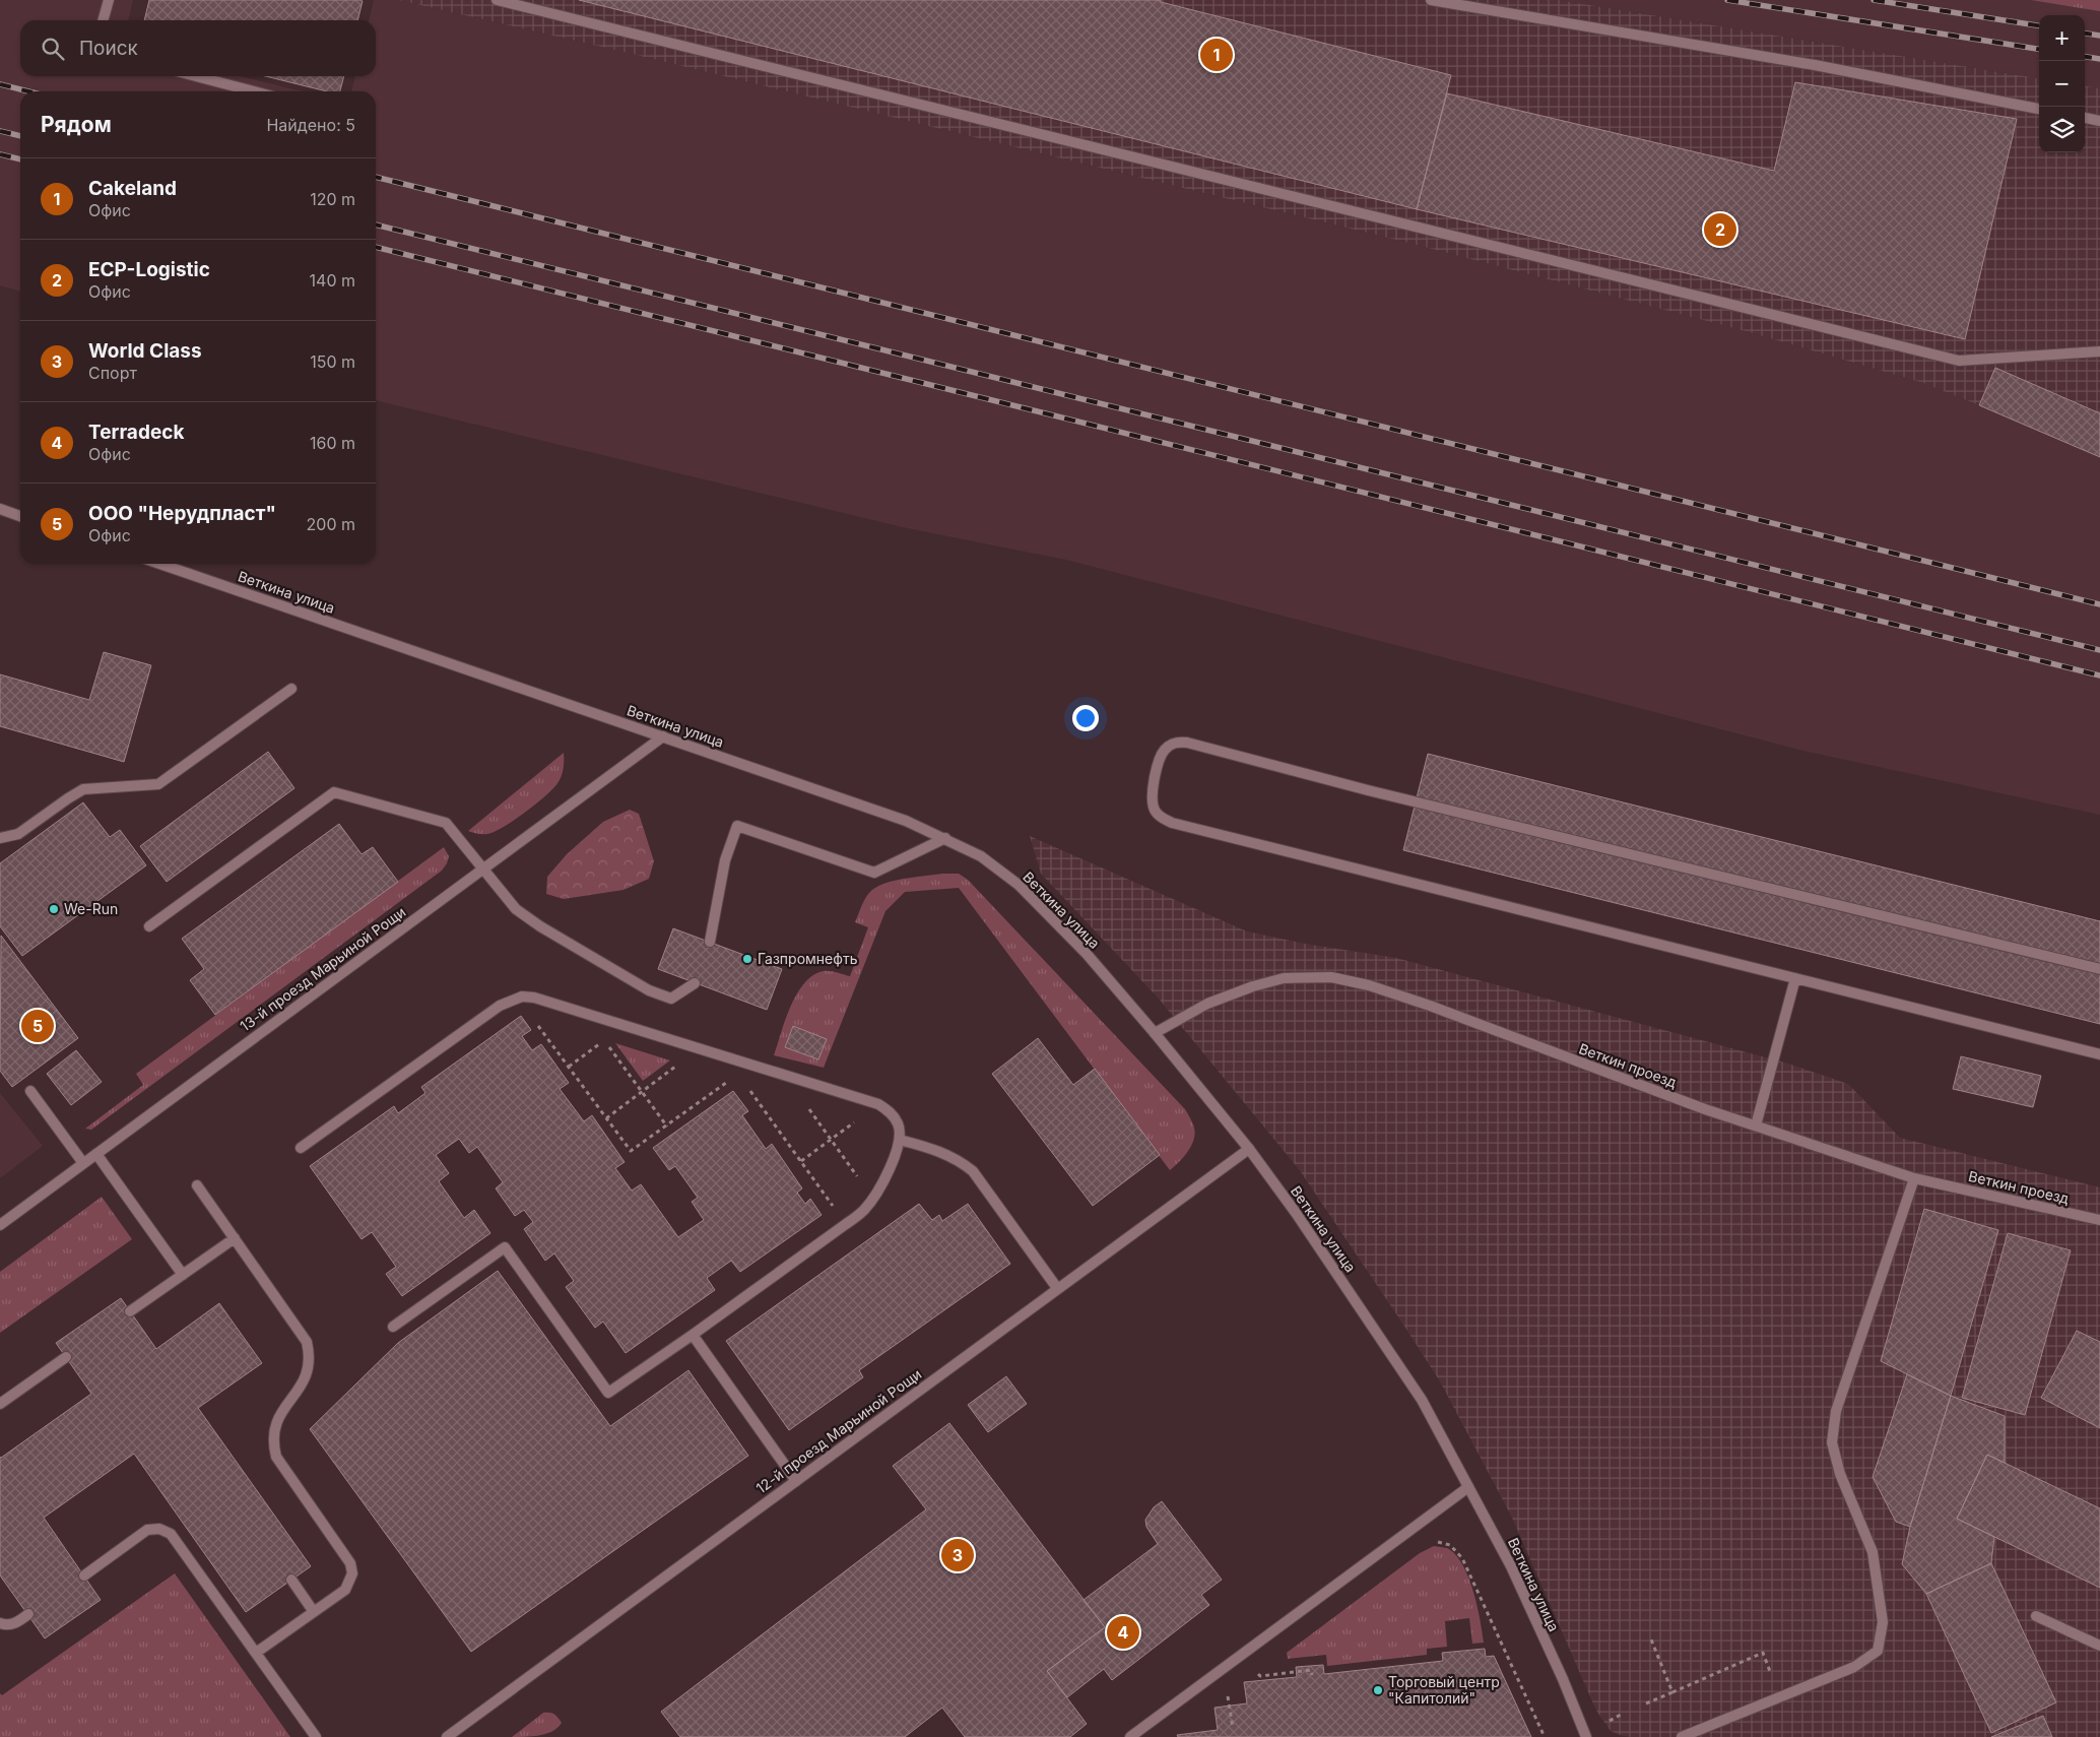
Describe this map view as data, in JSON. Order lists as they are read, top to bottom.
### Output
{
  "streets": {
    "street": [
      "Веткина улица",
      "13-й проезд Марьиной Рощи",
      "Веткин проезд",
      "12-й проезд Марьиной Рощи"
    ]
  },
  "crossings": [
    ["Веткина улица", "13-й проезд Марьиной Рощи"],
    ["Веткина улица", "Веткин проезд"],
    ["Веткина улица", "12-й проезд Марьиной Рощи"]
  ],
  "places": ["We-Run", "Газпромнефть", "Торговый центр \"Капитолий\""],
  "page": {
    "map_buttons": ["+", "−"],
    "search": "Поиск",
    "pins": [
      "1",
      "2",
      "5",
      "3",
      "4"
    ],
    "heading": ["Рядом", "Найдено: 5"],
    "list": [
      {
        "mark": "1",
        "name": "Cakeland",
        "note": "Офис",
        "value": "120 m"
      },
      {
        "mark": "2",
        "name": "ECP-Logistic",
        "note": "Офис",
        "value": "140 m"
      },
      {
        "mark": "3",
        "name": "World Class",
        "note": "Спорт",
        "value": "150 m"
      },
      {
        "mark": "4",
        "name": "Terradeck",
        "note": "Офис",
        "value": "160 m"
      },
      {
        "mark": "5",
        "name": "ООО \"Нерудпласт\"",
        "note": "Офис",
        "value": "200 m"
      }
    ]
  }
}
